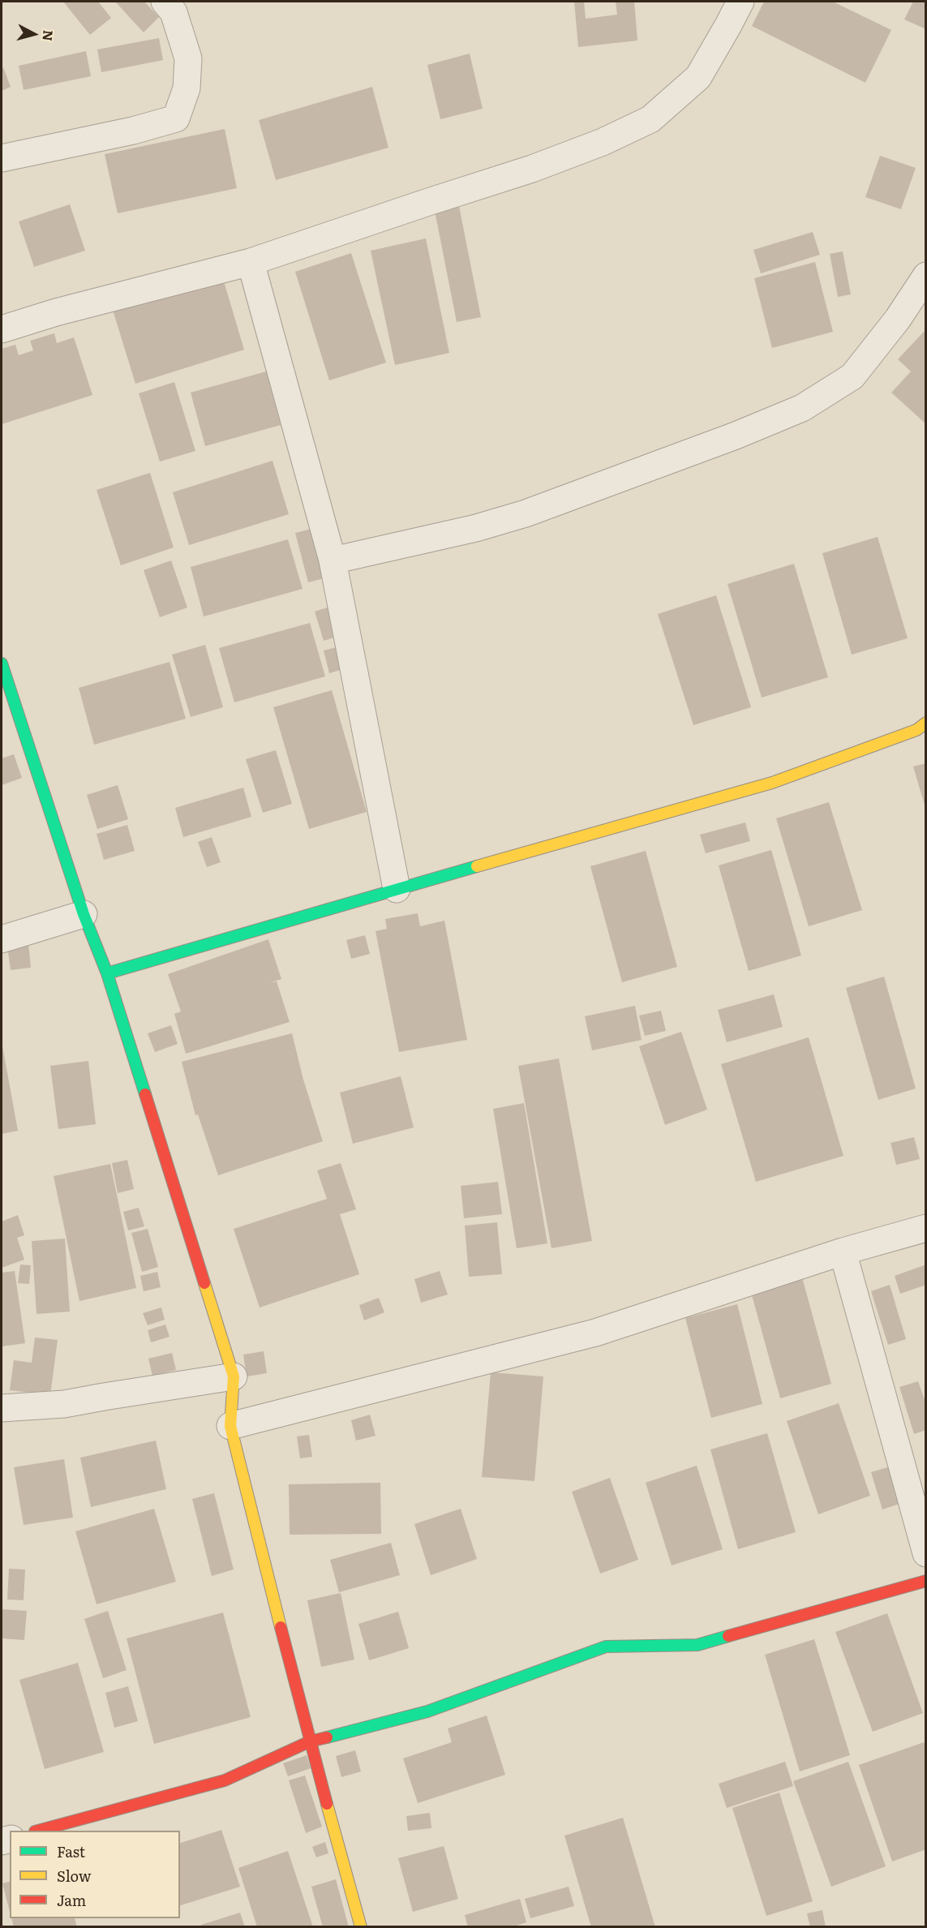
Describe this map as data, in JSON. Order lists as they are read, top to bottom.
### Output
{
  "legend": ["Fast", "Slow", "Jam"],
  "north": "right"
}
